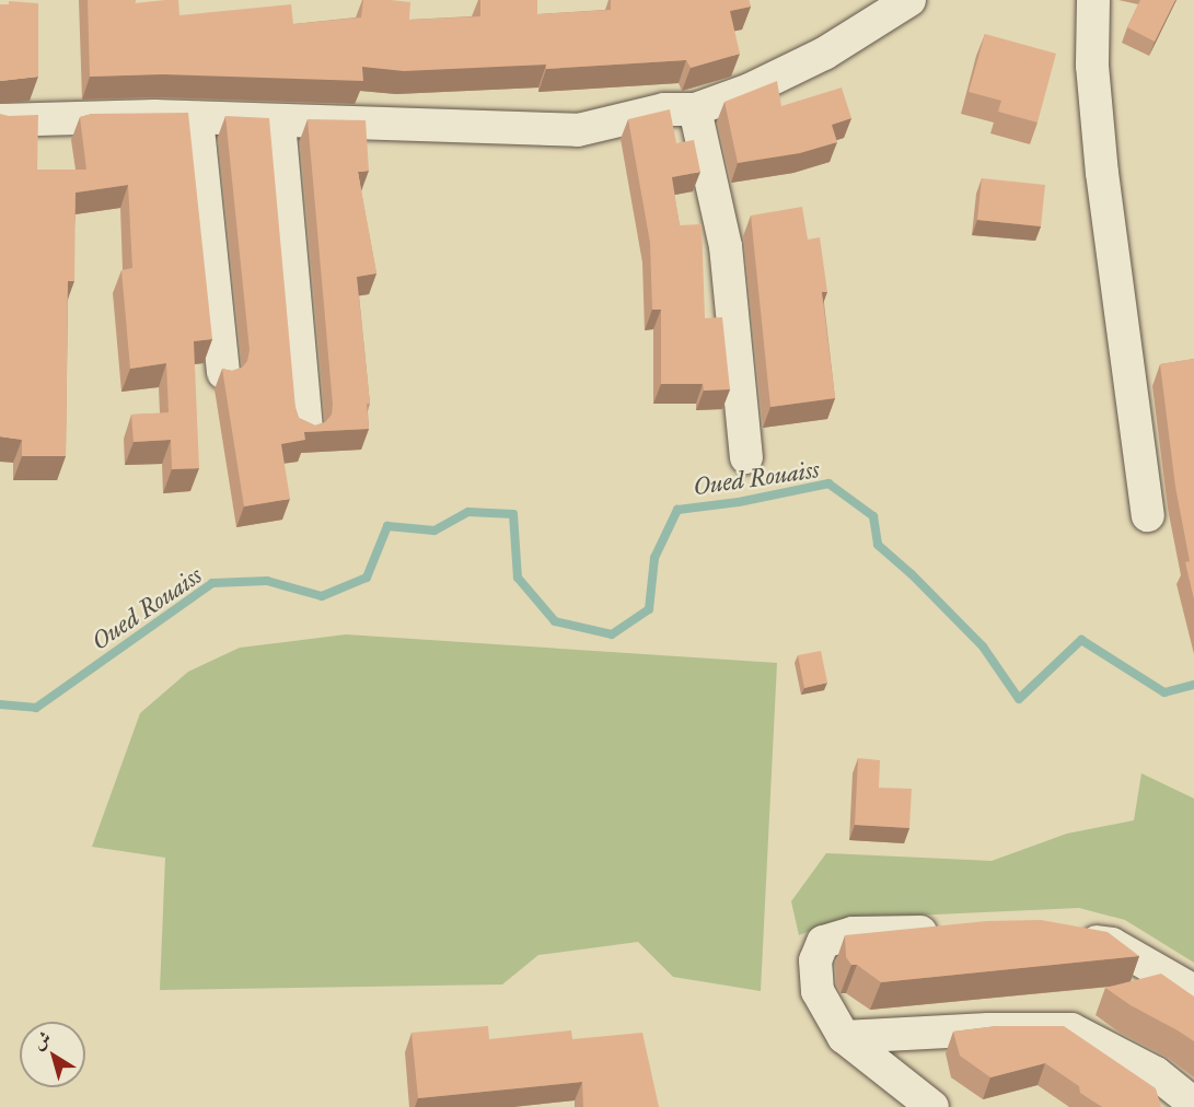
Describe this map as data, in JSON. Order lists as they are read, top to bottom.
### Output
{
  "water": ["Oued Rouaiss"],
  "north": "top left"
}
